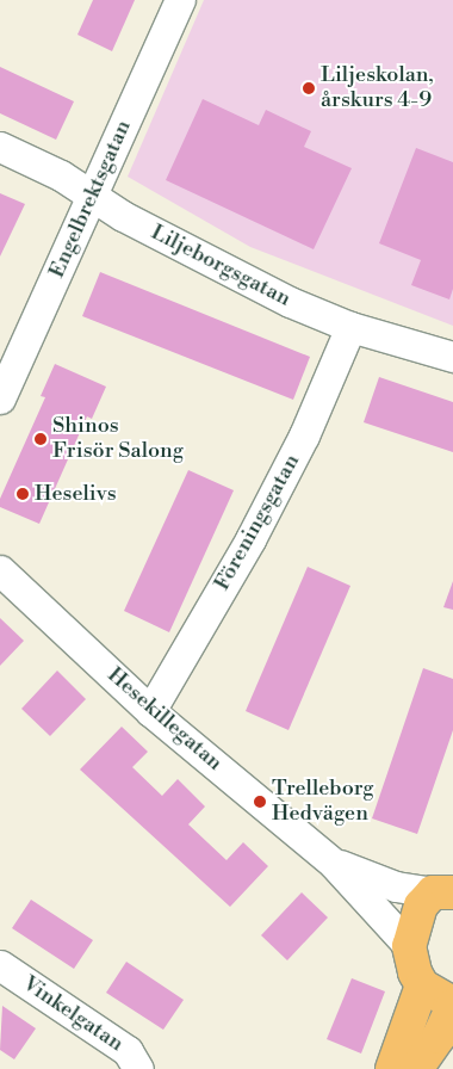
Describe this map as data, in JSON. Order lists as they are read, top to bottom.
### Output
{
  "streets": {
    "street": [
      "Engelbrektsgatan",
      "Liljeborgsgatan",
      "Föreningsgatan",
      "Hesekillegatan",
      "Vinkelgatan"
    ]
  },
  "crossings": [
    ["Engelbrektsgatan", "Liljeborgsgatan"],
    ["Liljeborgsgatan", "Föreningsgatan"],
    ["Föreningsgatan", "Hesekillegatan"]
  ],
  "places": [
    "Liljeskolan, årskurs 4-9",
    "Shinos Frisör Salong",
    "Heselivs",
    "Trelleborg Hedvägen"
  ]
}
